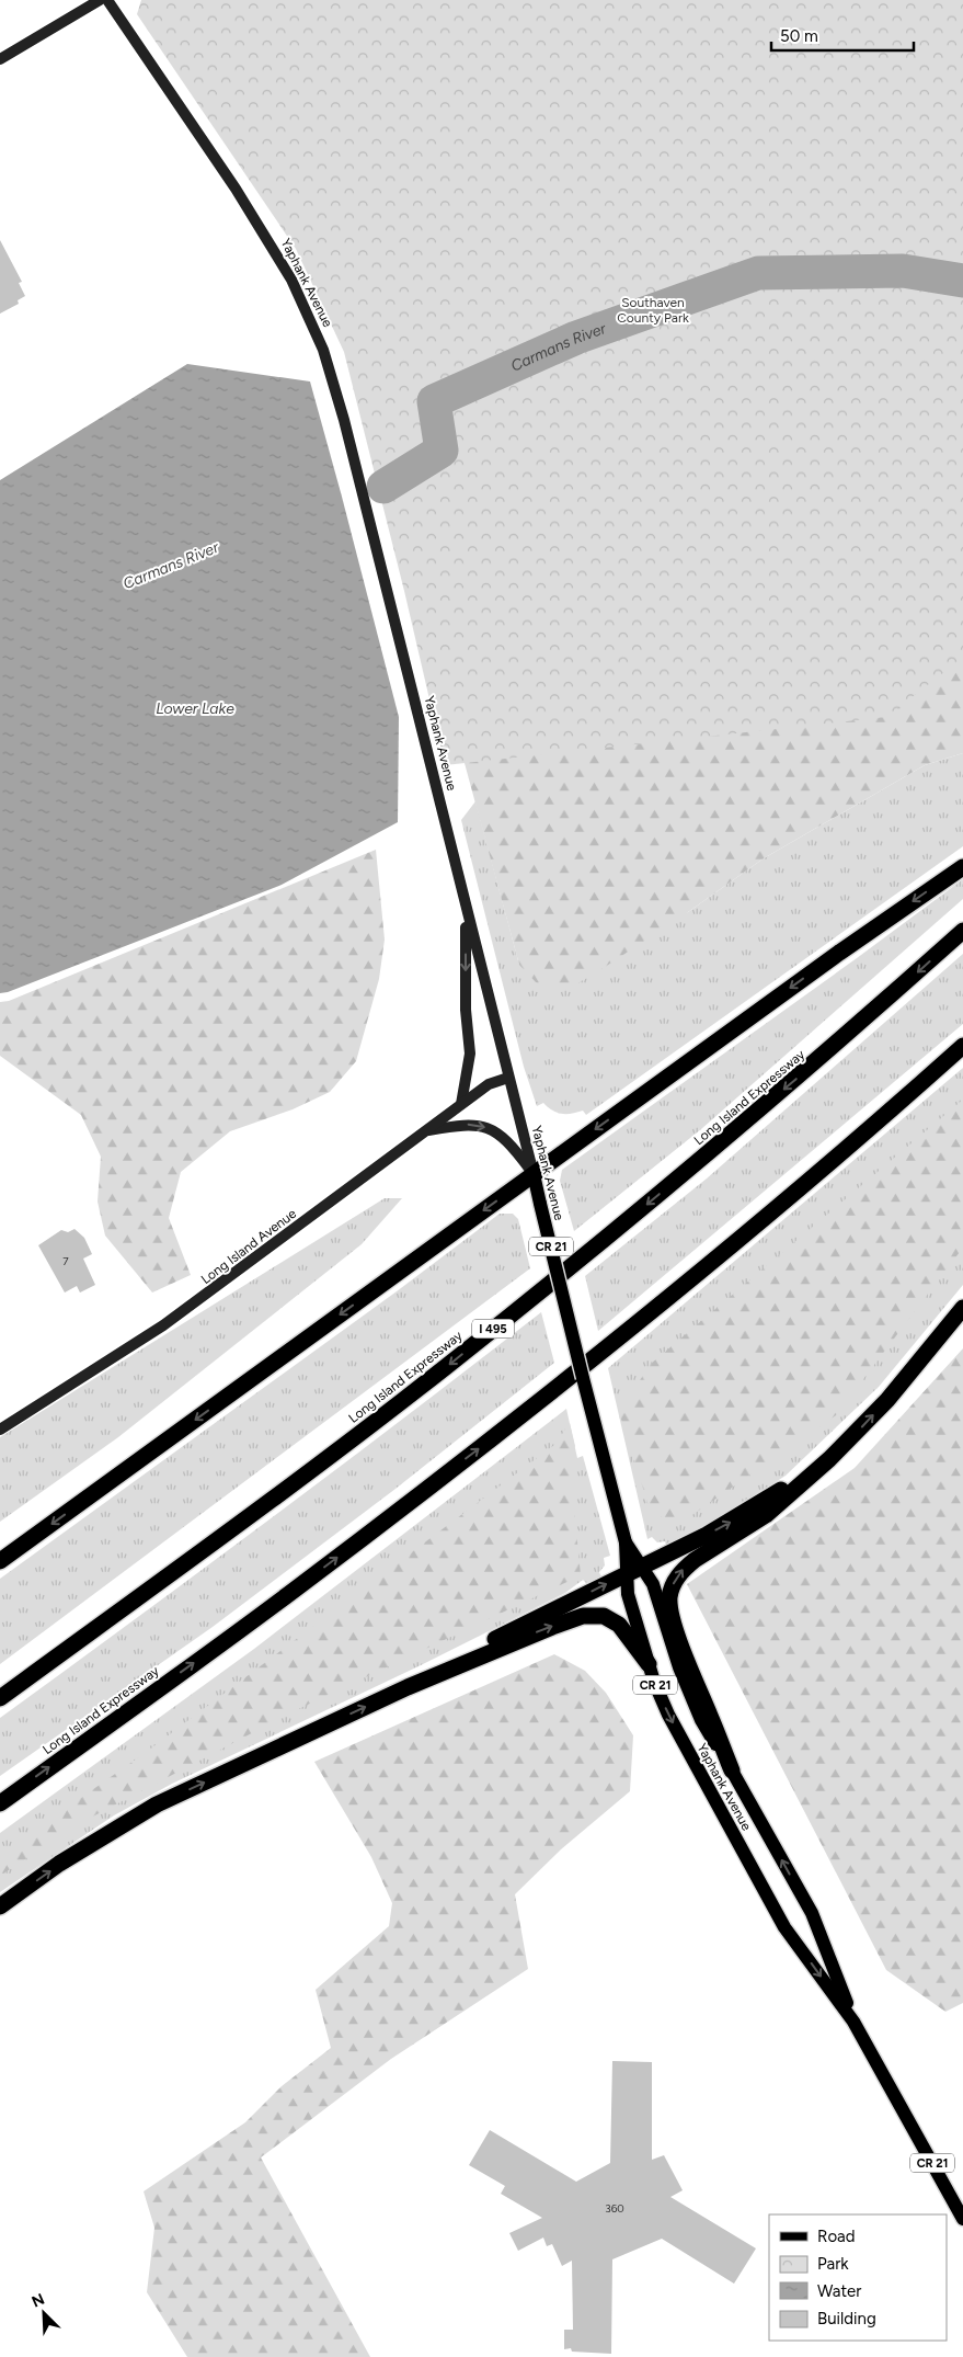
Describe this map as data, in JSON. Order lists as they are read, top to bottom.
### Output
{
  "streets": {
    "highway": ["Long Island Expressway", "I 495"],
    "main road": ["Yaphank Avenue", "Long Island Avenue", "CR 21"]
  },
  "crossings": [
    ["Yaphank Avenue", "Long Island Avenue"]
  ],
  "water": ["Carmans River", "Lower Lake"],
  "parks": ["Southaven County Park"],
  "house_numbers": ["7", "360"],
  "legend": [
    "Road",
    "Park",
    "Water",
    "Building"
  ],
  "scale_bar": "50 m",
  "north": "top left"
}
